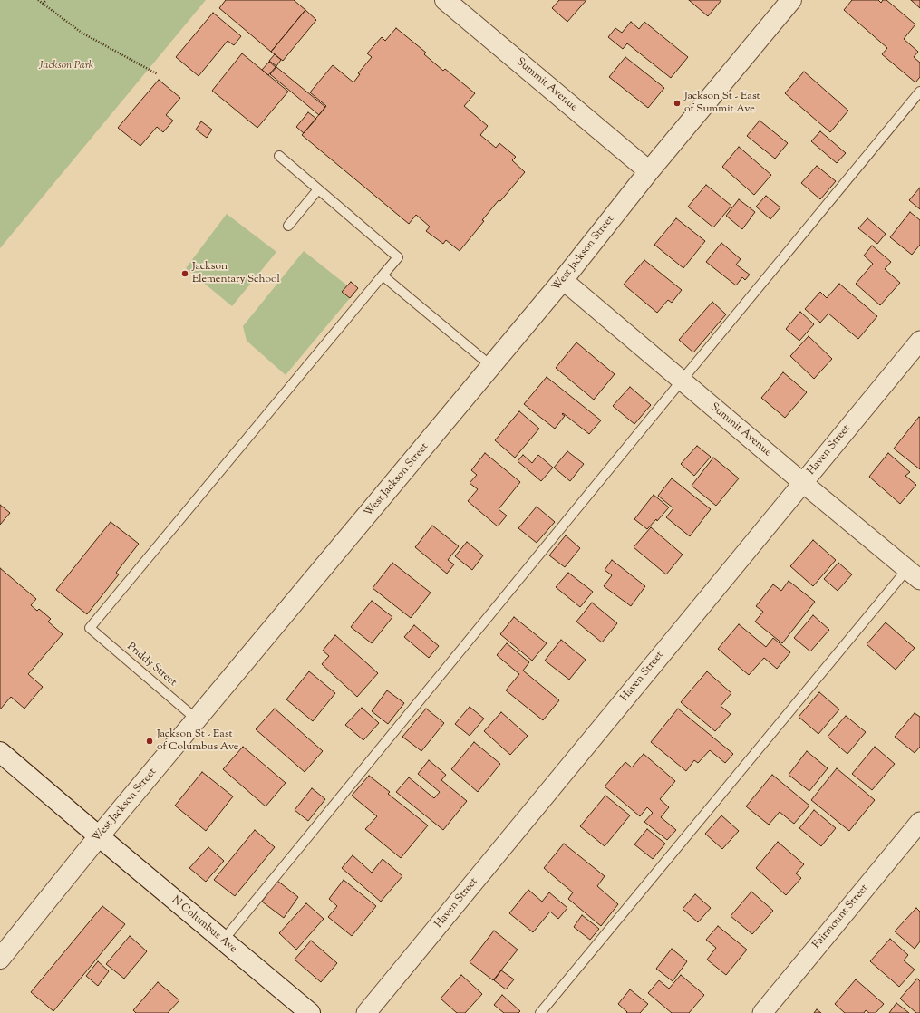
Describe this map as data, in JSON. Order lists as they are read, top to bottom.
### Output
{
  "streets": {
    "street": [
      "Summit Avenue",
      "West Jackson Street",
      "Haven Street",
      "Fairmount Street",
      "N Columbus Ave"
    ],
    "lane": ["Priddy Street"]
  },
  "crossings": [
    ["Summit Avenue", "West Jackson Street"],
    ["Summit Avenue", "Haven Street"],
    ["West Jackson Street", "Priddy Street"],
    ["West Jackson Street", "N Columbus Ave"]
  ],
  "parks": ["Jackson Park"],
  "places": ["Jackson St - East of Summit Ave", "Jackson Elementary School", "Jackson St - East of Columbus Ave"]
}
